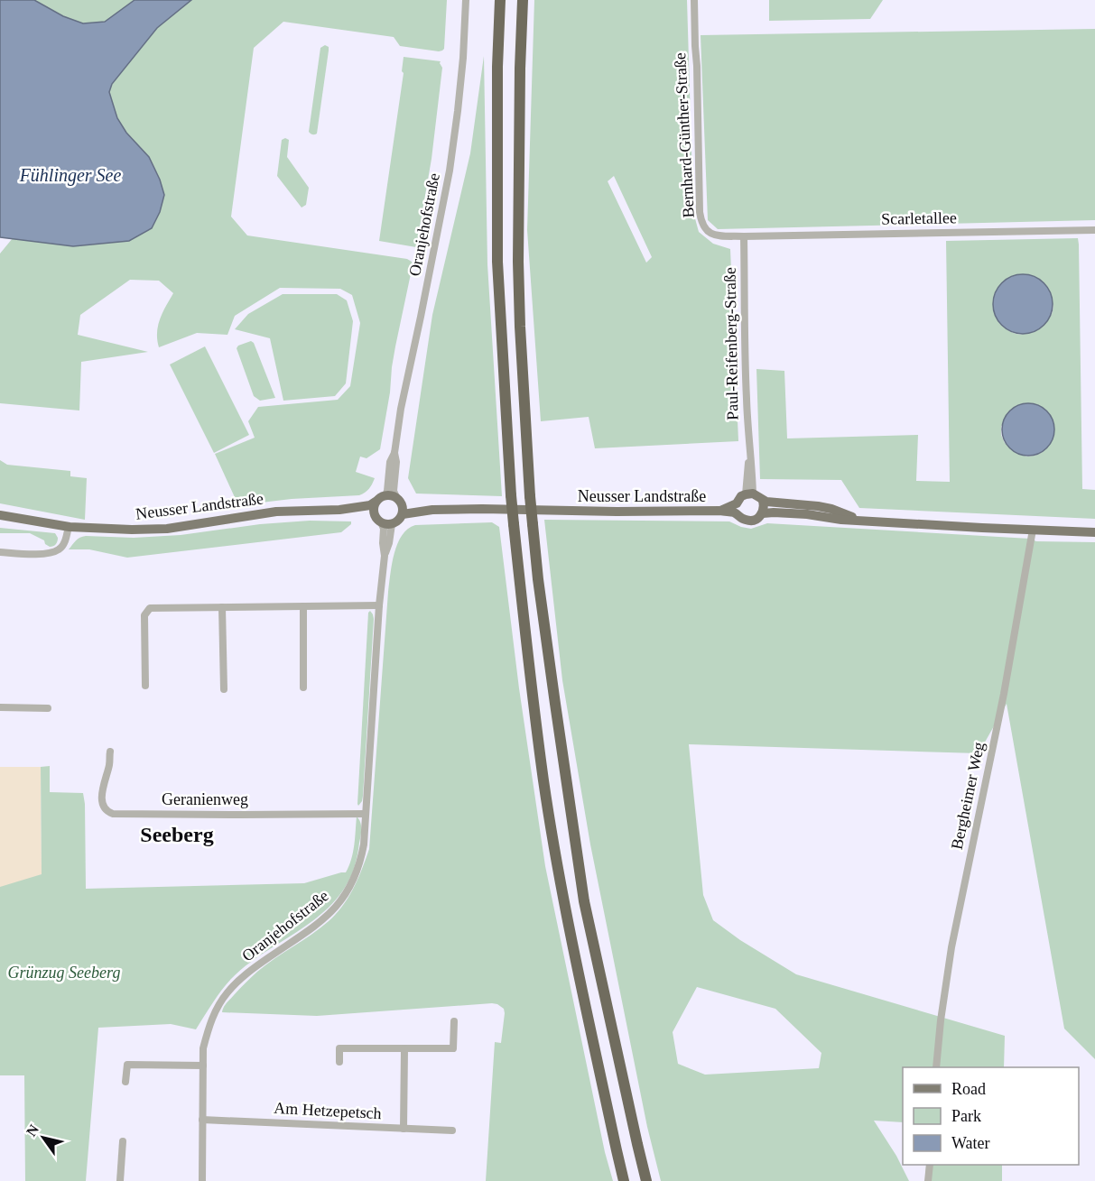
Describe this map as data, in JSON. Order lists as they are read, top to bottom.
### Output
{
  "streets": {
    "main road": ["Neusser Landstraße"],
    "street": [
      "Bernhard-Günther-Straße",
      "Scarletallee",
      "Oranjehofstraße",
      "Paul-Reifenberg-Straße",
      "Bergheimer Weg",
      "Geranienweg",
      "Am Hetzepetsch"
    ]
  },
  "crossings": [
    ["Bernhard-Günther-Straße", "Scarletallee"],
    ["Bernhard-Günther-Straße", "Paul-Reifenberg-Straße"],
    ["Scarletallee", "Paul-Reifenberg-Straße"],
    ["Oranjehofstraße", "Neusser Landstraße"],
    ["Oranjehofstraße", "Geranienweg"],
    ["Oranjehofstraße", "Am Hetzepetsch"],
    ["Paul-Reifenberg-Straße", "Neusser Landstraße"],
    ["Neusser Landstraße", "Bergheimer Weg"]
  ],
  "districts": ["Seeberg"],
  "water": ["Fühlinger See"],
  "parks": ["Grünzug Seeberg"],
  "legend": ["Road", "Park", "Water"],
  "north": "top left"
}
